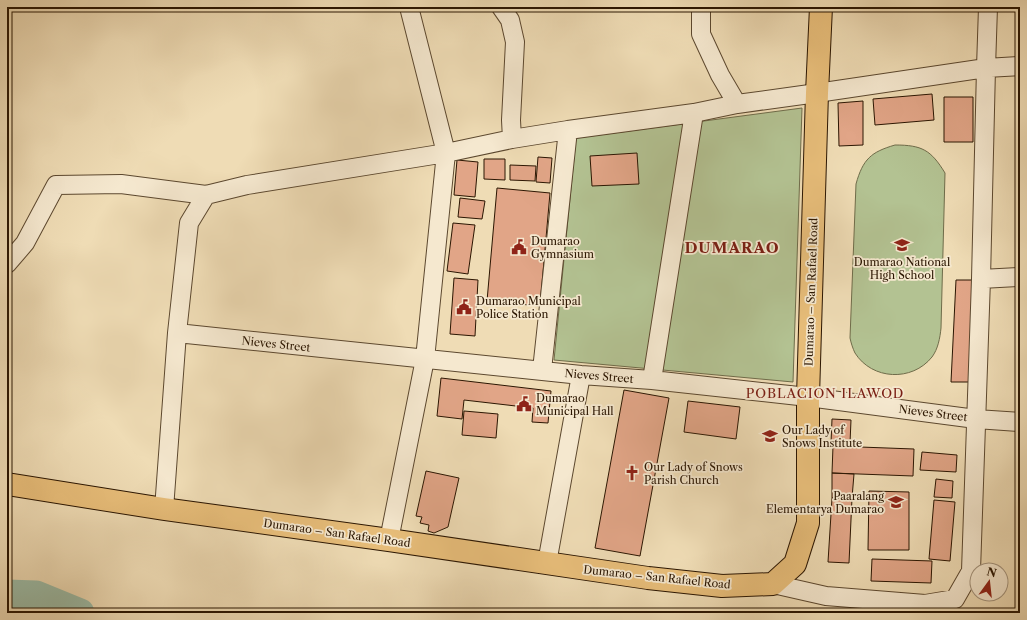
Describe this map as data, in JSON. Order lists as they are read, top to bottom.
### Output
{
  "streets": {
    "main road": ["Dumarao – San Rafael Road"],
    "street": ["Nieves Street"]
  },
  "crossings": [
    ["Dumarao – San Rafael Road", "Nieves Street"]
  ],
  "districts": ["DUMARAO", "POBLACION ILAWOD"],
  "places": {
    "school or university": ["Dumarao National High School", "Our Lady of Snows Institute", "Paaralang Elementarya Dumarao"],
    "public building": ["Dumarao Gymnasium", "Dumarao Municipal Police Station", "Dumarao Municipal Hall"],
    "church": ["Our Lady of Snows Parish Church"]
  },
  "north": "top"
}
